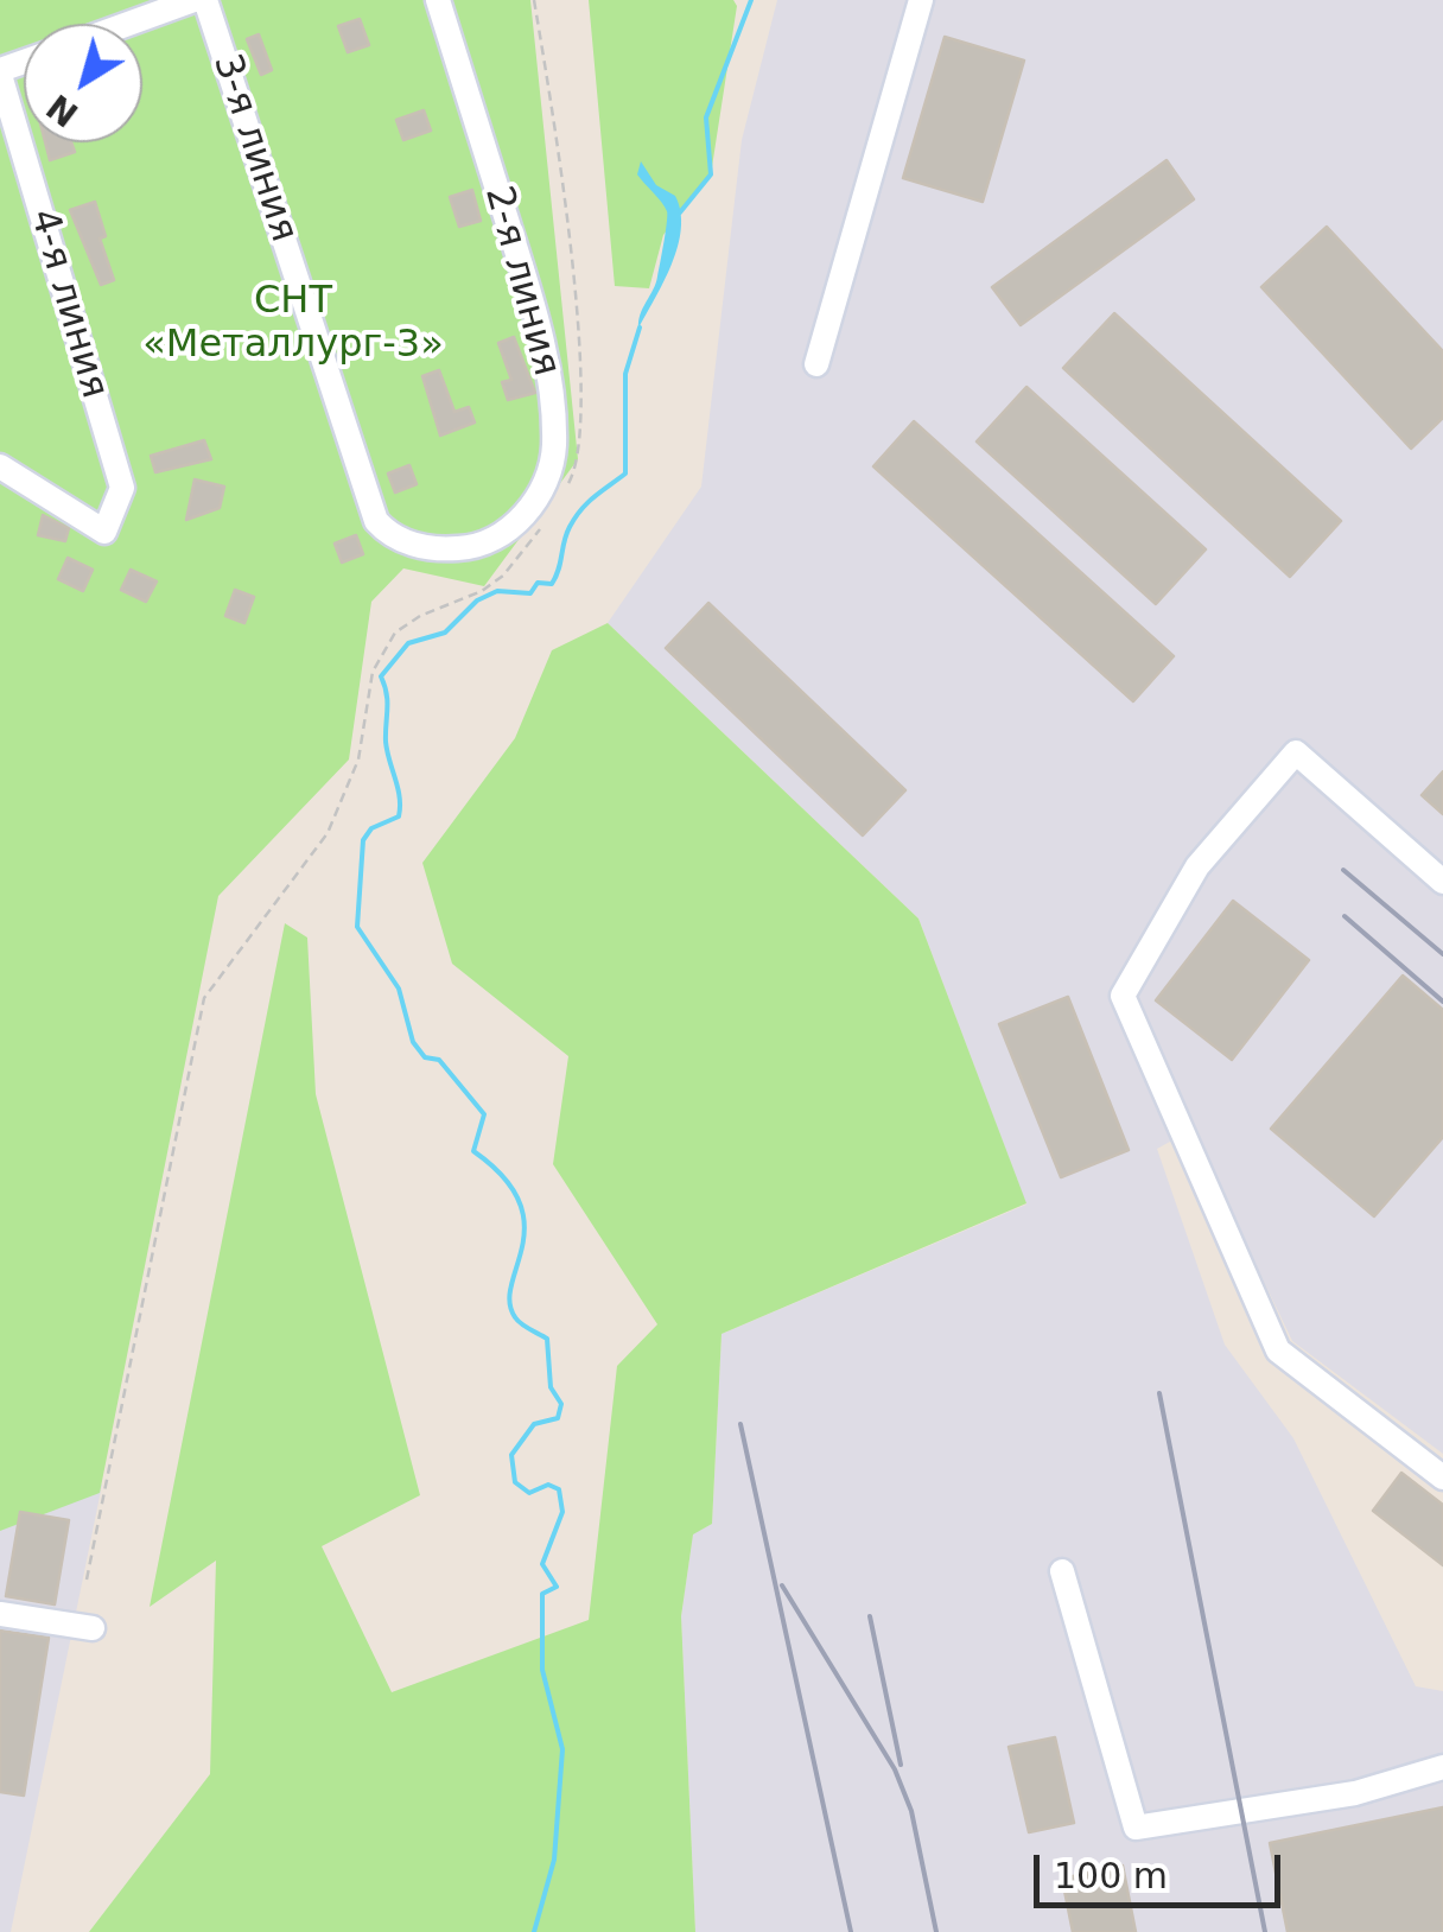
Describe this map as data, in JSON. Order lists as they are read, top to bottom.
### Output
{
  "streets": {
    "lane": ["3-я линия", "2-я линия", "4-я линия"]
  },
  "crossings": [
    ["3-я линия", "2-я линия"]
  ],
  "parks": ["СНТ «Металлург-3»"],
  "scale_bar": "100 m",
  "north": "bottom left"
}
